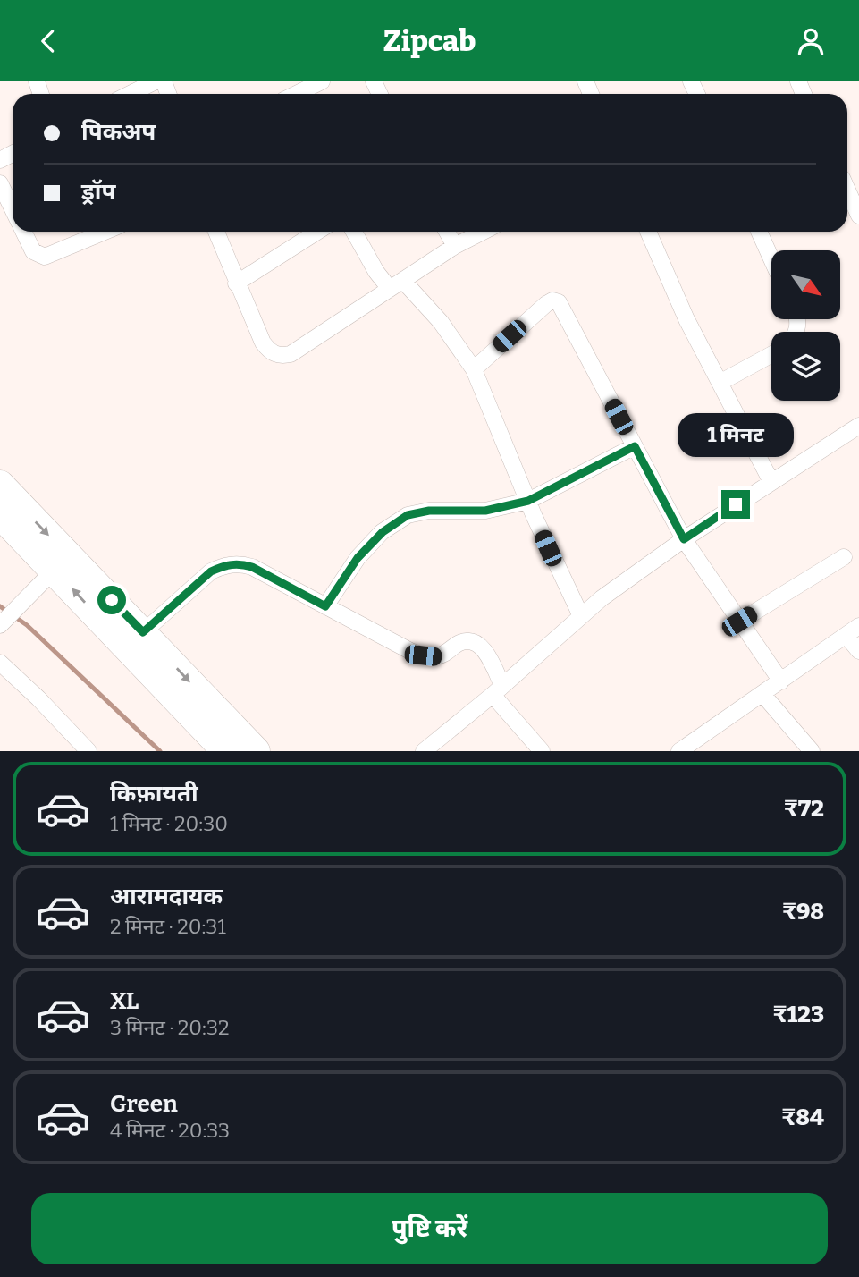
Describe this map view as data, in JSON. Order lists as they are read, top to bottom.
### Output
{
  "north": "bottom right",
  "page": {
    "header": "Zipcab",
    "banner": ["पिकअप", "ड्रॉप"],
    "bubble": "1 मिनट",
    "list": [
      {
        "name": "किफ़ायती",
        "note": "1 मिनट · 20:30",
        "value": "₹72"
      },
      {
        "name": "आरामदायक",
        "note": "2 मिनट · 20:31",
        "value": "₹98"
      },
      {
        "name": "XL",
        "note": "3 मिनट · 20:32",
        "value": "₹123"
      },
      {
        "name": "Green",
        "note": "4 मिनट · 20:33",
        "value": "₹84"
      }
    ],
    "buttons": "पुष्टि करें"
  }
}
